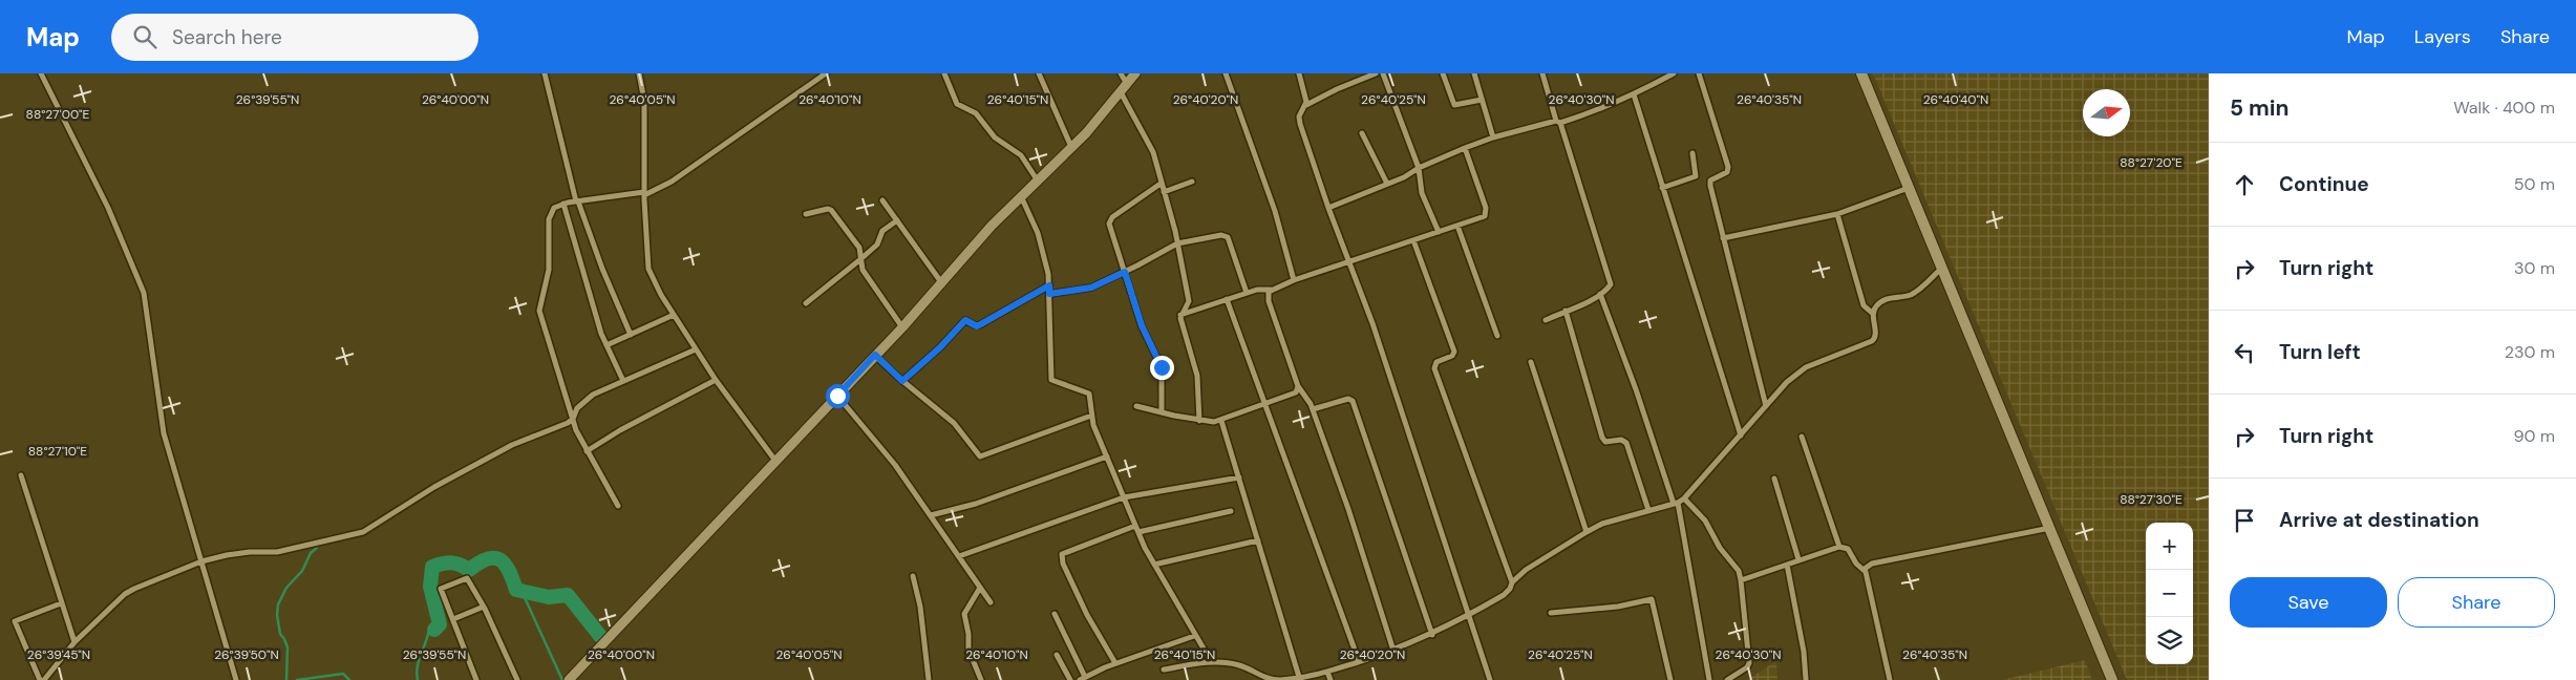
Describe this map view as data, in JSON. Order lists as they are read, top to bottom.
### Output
{
  "north": "right",
  "page": {
    "header": "Map",
    "search": "Search here",
    "nav": ["Map", "Layers", "Share"],
    "heading": ["5 min", "Walk · 400 m"],
    "list": [
      ["Continue", "50 m"],
      ["Turn right", "30 m"],
      ["Turn left", "230 m"],
      ["Turn right", "90 m"],
      "Arrive at destination"
    ],
    "map_buttons": ["+", "−"],
    "buttons": ["Save", "Share"]
  },
  "coordinates": [
    "26°39'55\"N",
    "26°40'00\"N",
    "26°40'05\"N",
    "26°40'10\"N",
    "26°40'15\"N",
    "26°40'20\"N",
    "26°40'25\"N",
    "26°40'30\"N",
    "26°40'35\"N",
    "26°40'40\"N",
    "88°27'00\"E",
    "88°27'20\"E",
    "88°27'10\"E",
    "88°27'30\"E",
    "26°39'50\"N",
    "26°39'45\"N"
  ]
}
